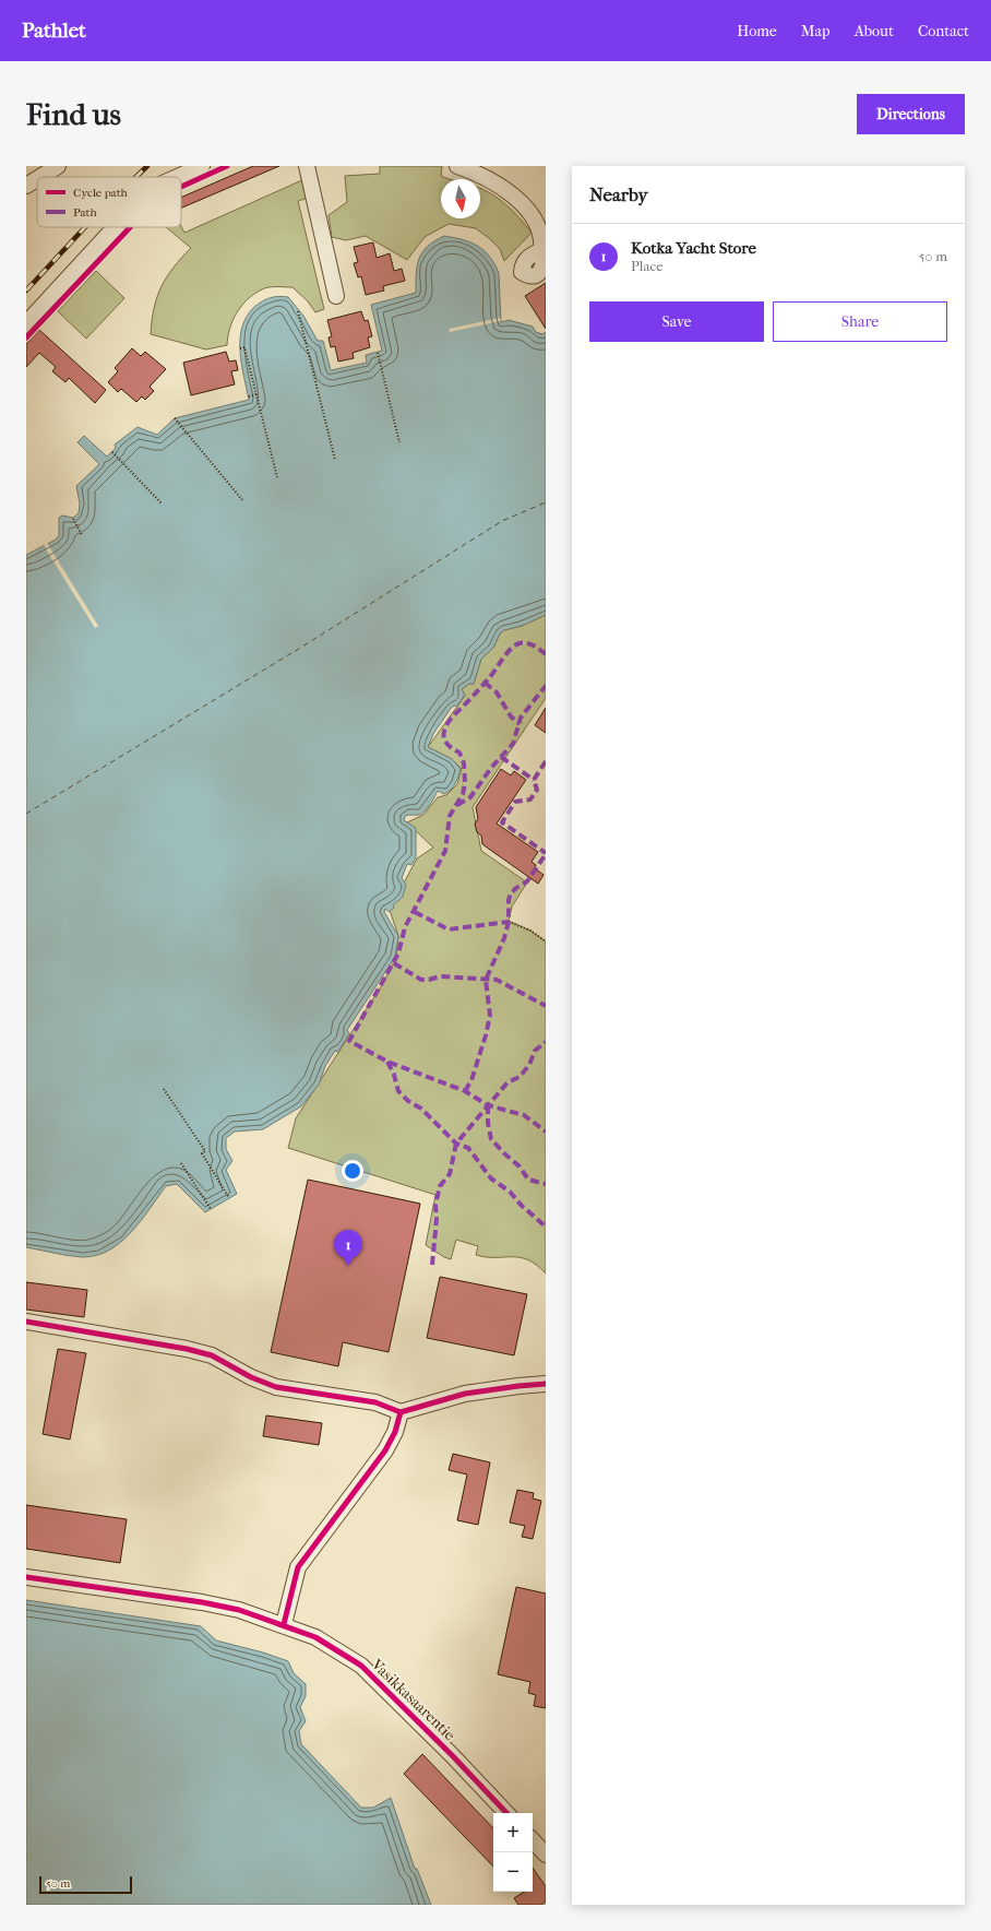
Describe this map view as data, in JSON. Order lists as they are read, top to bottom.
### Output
{
  "streets": {
    "street": ["Vasikkasaarentie"]
  },
  "legend": ["Cycle path", "Path"],
  "scale_bar": "50 m",
  "north": "bottom",
  "page": {
    "header": "Pathlet",
    "nav": [
      "Home",
      "Map",
      "About",
      "Contact"
    ],
    "buttons": [
      "Directions",
      ["Save", "Share"]
    ],
    "title": "Find us",
    "heading": "Nearby",
    "list": [
      {
        "mark": "1",
        "name": "Kotka Yacht Store",
        "note": "Place",
        "value": "50 m"
      }
    ],
    "pins": "1",
    "map_buttons": ["+", "−"],
    "scale": "50 m"
  }
}
